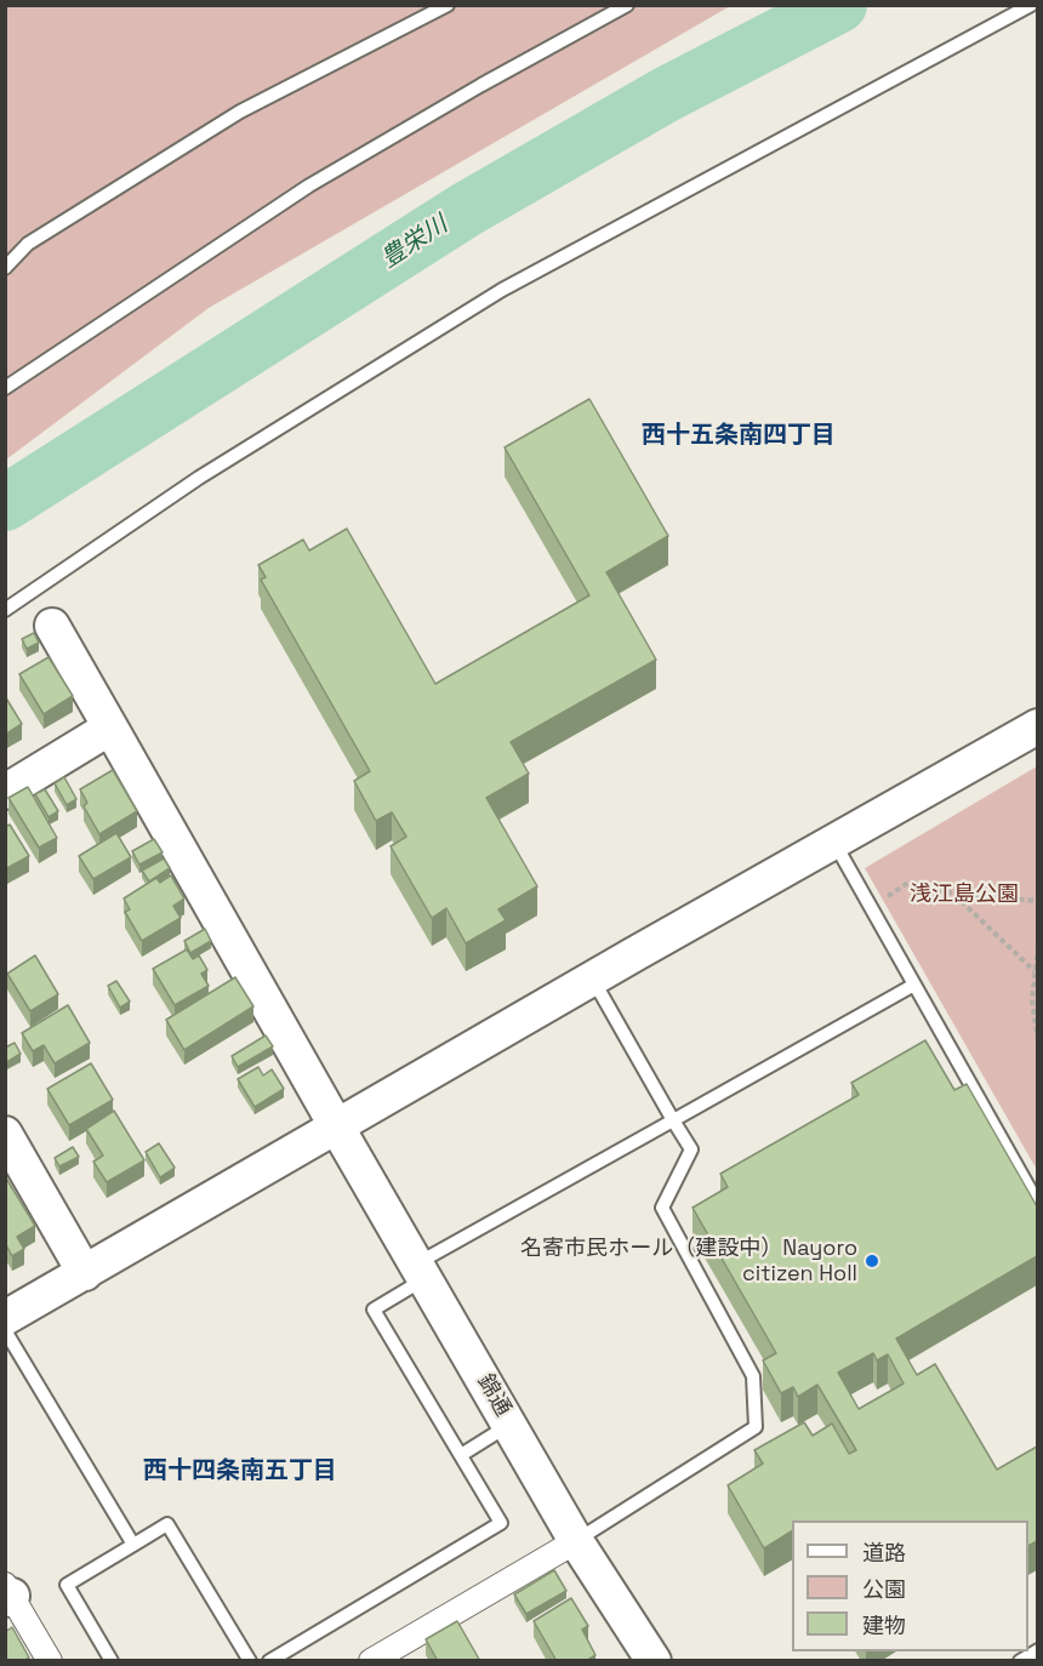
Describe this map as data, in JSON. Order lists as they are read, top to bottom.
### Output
{
  "streets": {
    "street": ["錦通"]
  },
  "districts": ["西十五条南四丁目", "西十四条南五丁目"],
  "water": ["豊栄川"],
  "parks": ["浅江島公園"],
  "places": ["名寄市民ホール（建設中）Nayoro citizen Holl"],
  "legend": ["道路", "公園", "建物"]
}
